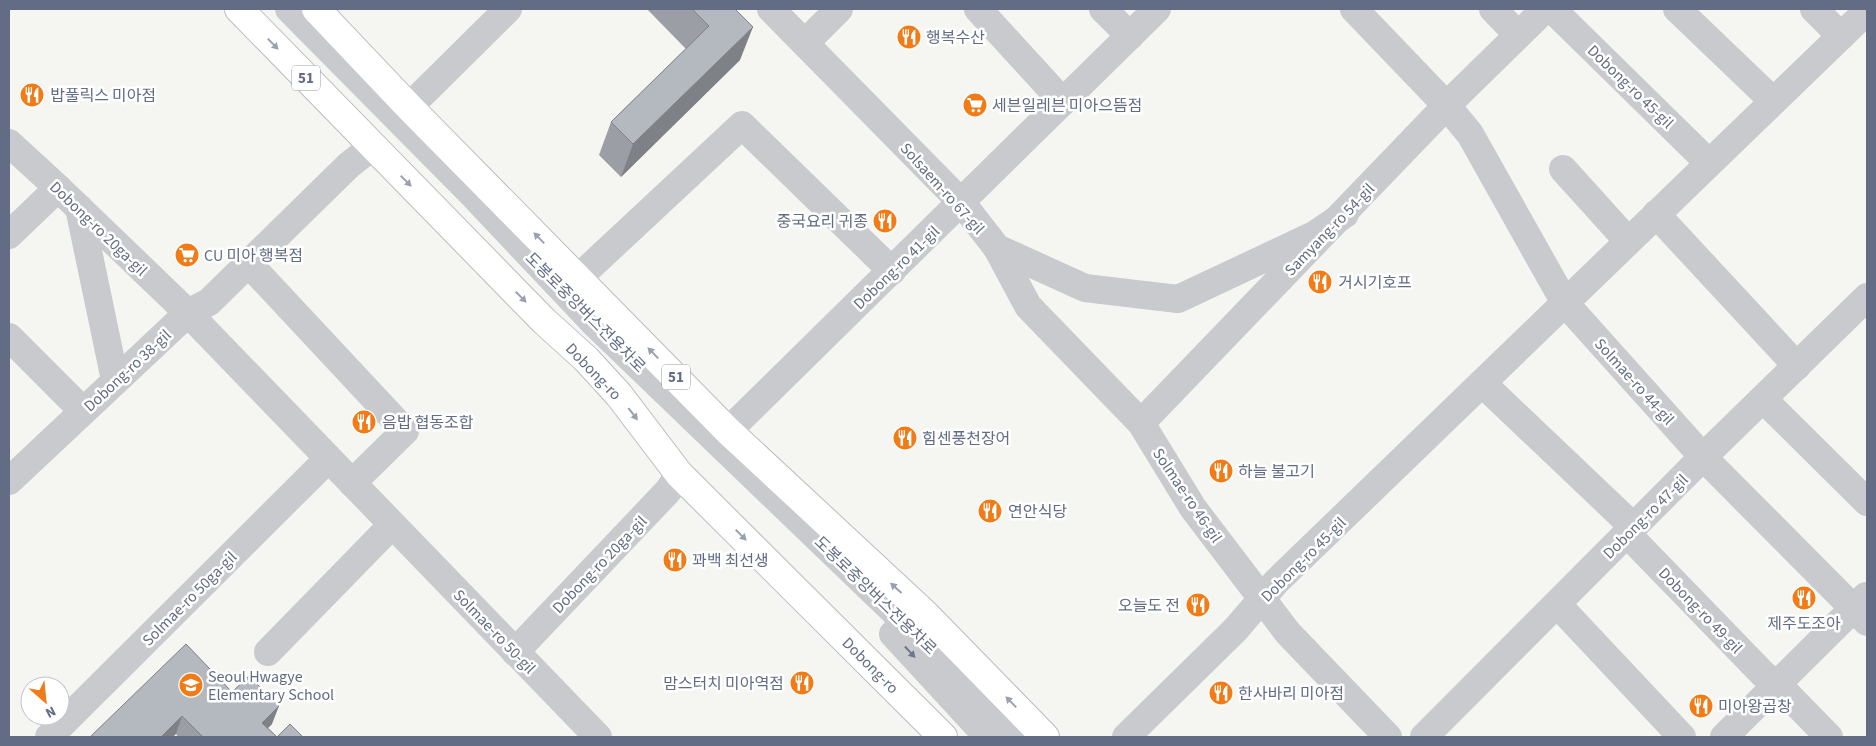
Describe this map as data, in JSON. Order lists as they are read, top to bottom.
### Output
{
  "streets": {
    "main road": ["51", "Dobong-ro"],
    "street": [
      "Dobong-ro 45-gil",
      "Solsaem-ro 67-gil",
      "Dobong-ro 20ga-gil",
      "Samyang-ro 54-gil",
      "Dobong-ro 41-gil",
      "도봉로중앙버스전용차로",
      "Dobong-ro 38-gil",
      "Solmae-ro 44-gil",
      "Solmae-ro 46-gil",
      "Dobong-ro 47-gil",
      "Solmae-ro 50ga-gil",
      "Dobong-ro 49-gil",
      "Solmae-ro 50-gil"
    ]
  },
  "crossings": [
    ["51", "Dobong-ro 41-gil"],
    ["Dobong-ro 45-gil", "Solmae-ro 44-gil"],
    ["Dobong-ro 45-gil", "Solmae-ro 46-gil"],
    ["Solsaem-ro 67-gil", "Samyang-ro 54-gil"],
    ["Solsaem-ro 67-gil", "Dobong-ro 41-gil"],
    ["Solsaem-ro 67-gil", "Solmae-ro 46-gil"],
    ["Dobong-ro 20ga-gil", "Dobong-ro 38-gil"],
    ["Dobong-ro 20ga-gil", "Dobong-ro"],
    ["Dobong-ro 20ga-gil", "Solmae-ro 50-gil"],
    ["Samyang-ro 54-gil", "Solmae-ro 44-gil"],
    ["Samyang-ro 54-gil", "Solmae-ro 46-gil"],
    ["Dobong-ro 38-gil", "Dobong-ro"],
    ["Dobong-ro 38-gil", "Solmae-ro 50-gil"],
    ["Solmae-ro 44-gil", "Dobong-ro 47-gil"],
    ["Dobong-ro 47-gil", "Dobong-ro 49-gil"],
    ["Solmae-ro 50ga-gil", "Solmae-ro 50-gil"]
  ],
  "places": {
    "restaurant": [
      "행복수산",
      "밥풀릭스 미아점",
      "중국요리 귀종",
      "거시기호프",
      "음밥 협동조합",
      "힘센풍천장어",
      "하늘 불고기",
      "연안식당",
      "꽈백 최선생",
      "제주도조아",
      "오늘도 전",
      "맘스터치 미아역점",
      "한사바리 미아점",
      "미아왕곱창"
    ],
    "supermarket": ["세븐일레븐 미아으뜸점", "CU 미아 행복점"],
    "school or university": ["Seoul Hwagye Elementary School"]
  },
  "north": "bottom right"
}
